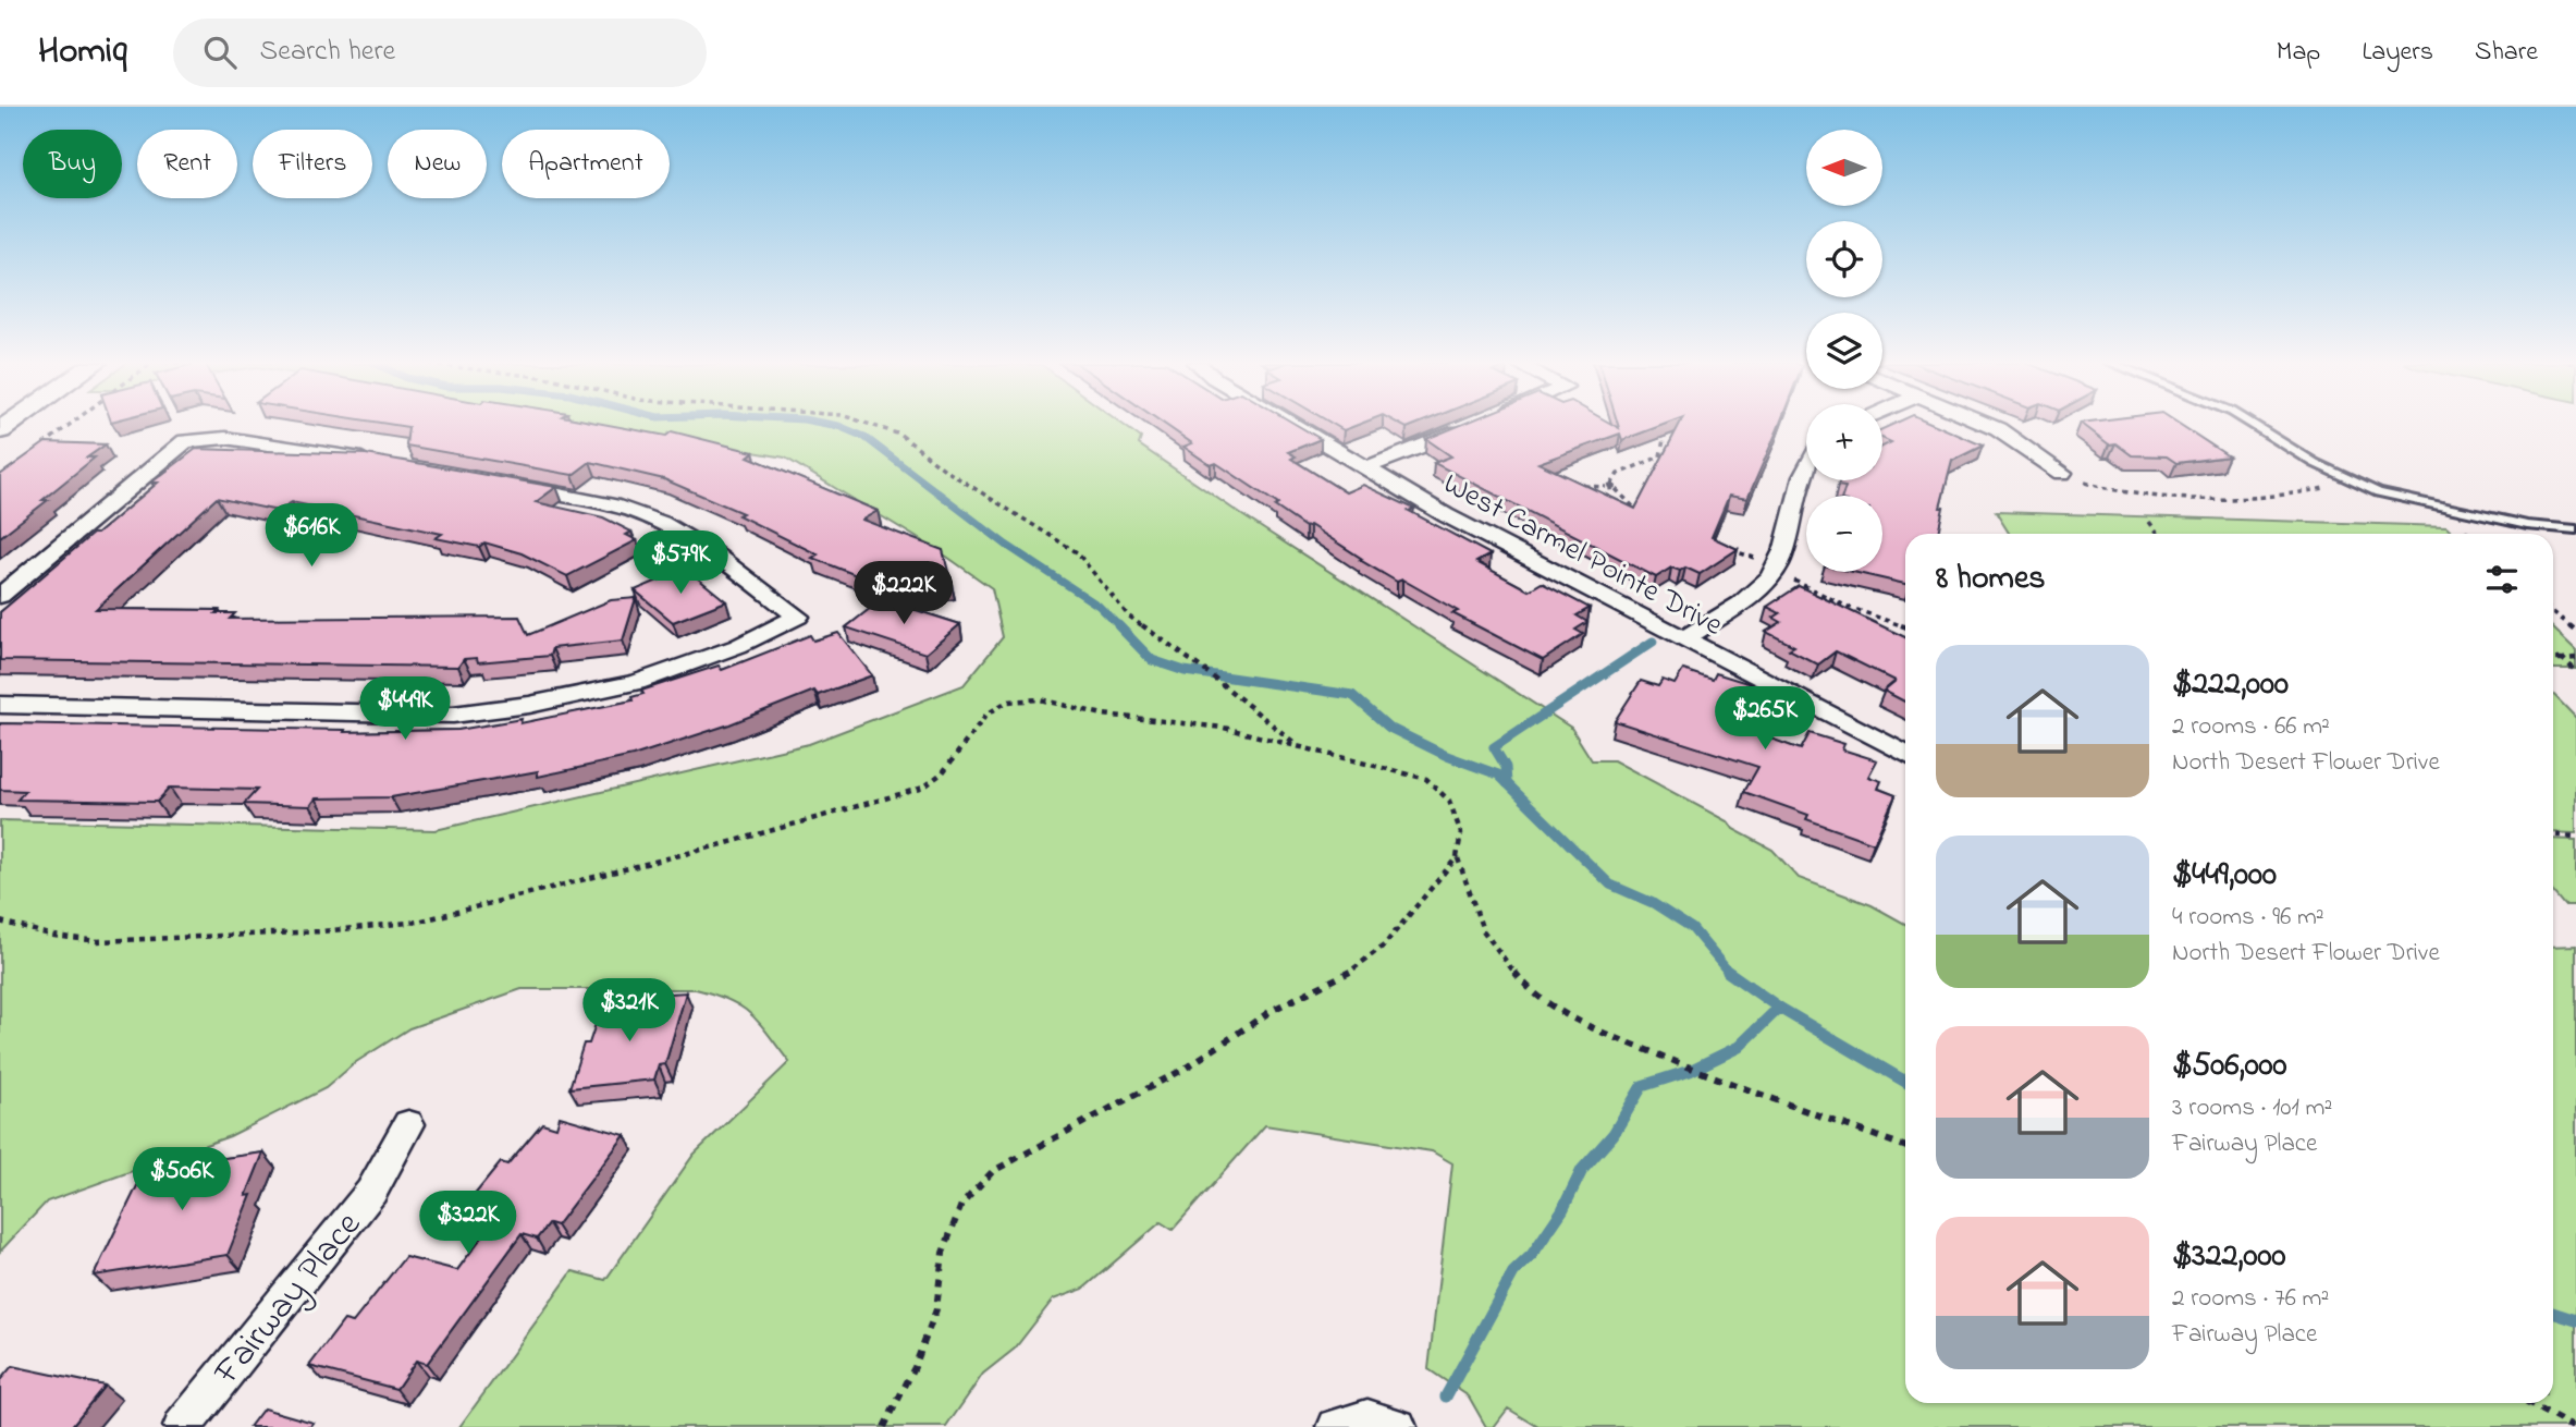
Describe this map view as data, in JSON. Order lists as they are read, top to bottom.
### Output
{
  "streets": {
    "street": ["West Carmel Pointe Drive", "Fairway Place"]
  },
  "north": "left",
  "page": {
    "header": "Homiq",
    "search": "Search here",
    "nav": ["Map", "Layers", "Share"],
    "map_buttons": ["+", "−"],
    "chip": [
      "Buy",
      "Rent",
      "Filters",
      "New",
      "Apartment"
    ],
    "price": [
      "$616K",
      "$579K",
      "$222K",
      "$449K",
      "$265K",
      "$321K",
      "$506K",
      "$322K"
    ],
    "heading": "8 homes",
    "list": [
      {
        "name": "$222,000",
        "note": "2 rooms · 66 m² · North Desert Flower Drive"
      },
      {
        "name": "$449,000",
        "note": "4 rooms · 96 m² · North Desert Flower Drive"
      },
      {
        "name": "$506,000",
        "note": "3 rooms · 101 m² · Fairway Place"
      },
      {
        "name": "$322,000",
        "note": "2 rooms · 76 m² · Fairway Place"
      }
    ]
  }
}
